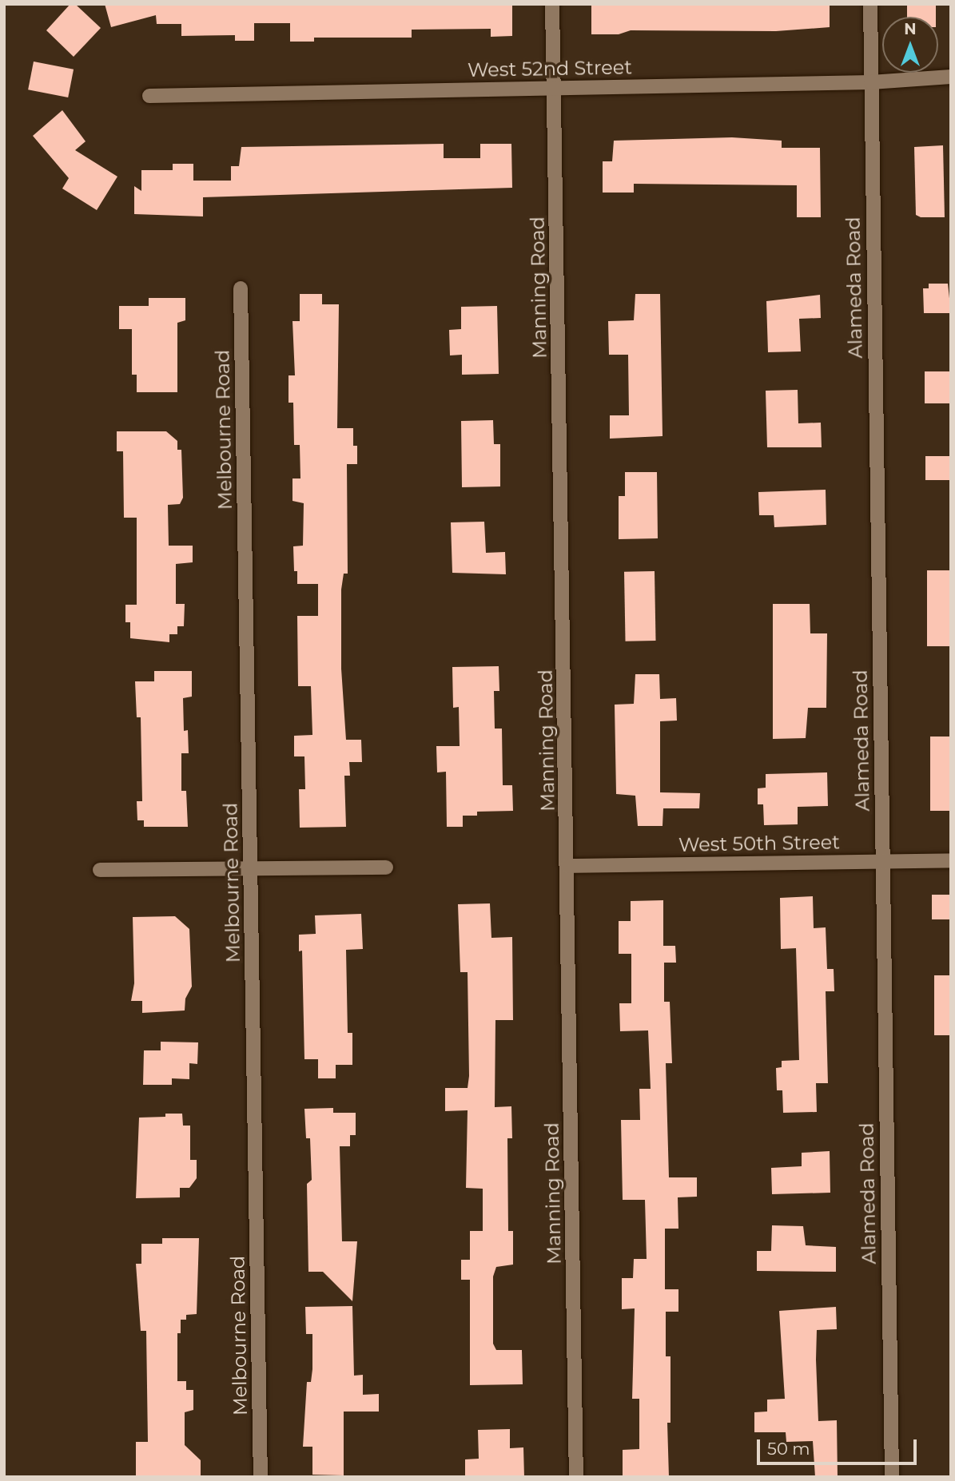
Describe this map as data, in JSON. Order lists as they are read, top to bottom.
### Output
{
  "streets": {
    "street": [
      "West 52nd Street",
      "Manning Road",
      "Alameda Road",
      "Melbourne Road",
      "West 50th Street"
    ]
  },
  "crossings": [
    ["West 52nd Street", "Manning Road"],
    ["West 52nd Street", "Alameda Road"],
    ["Manning Road", "West 50th Street"],
    ["Alameda Road", "West 50th Street"]
  ],
  "scale_bar": "50 m",
  "north": "top"
}
